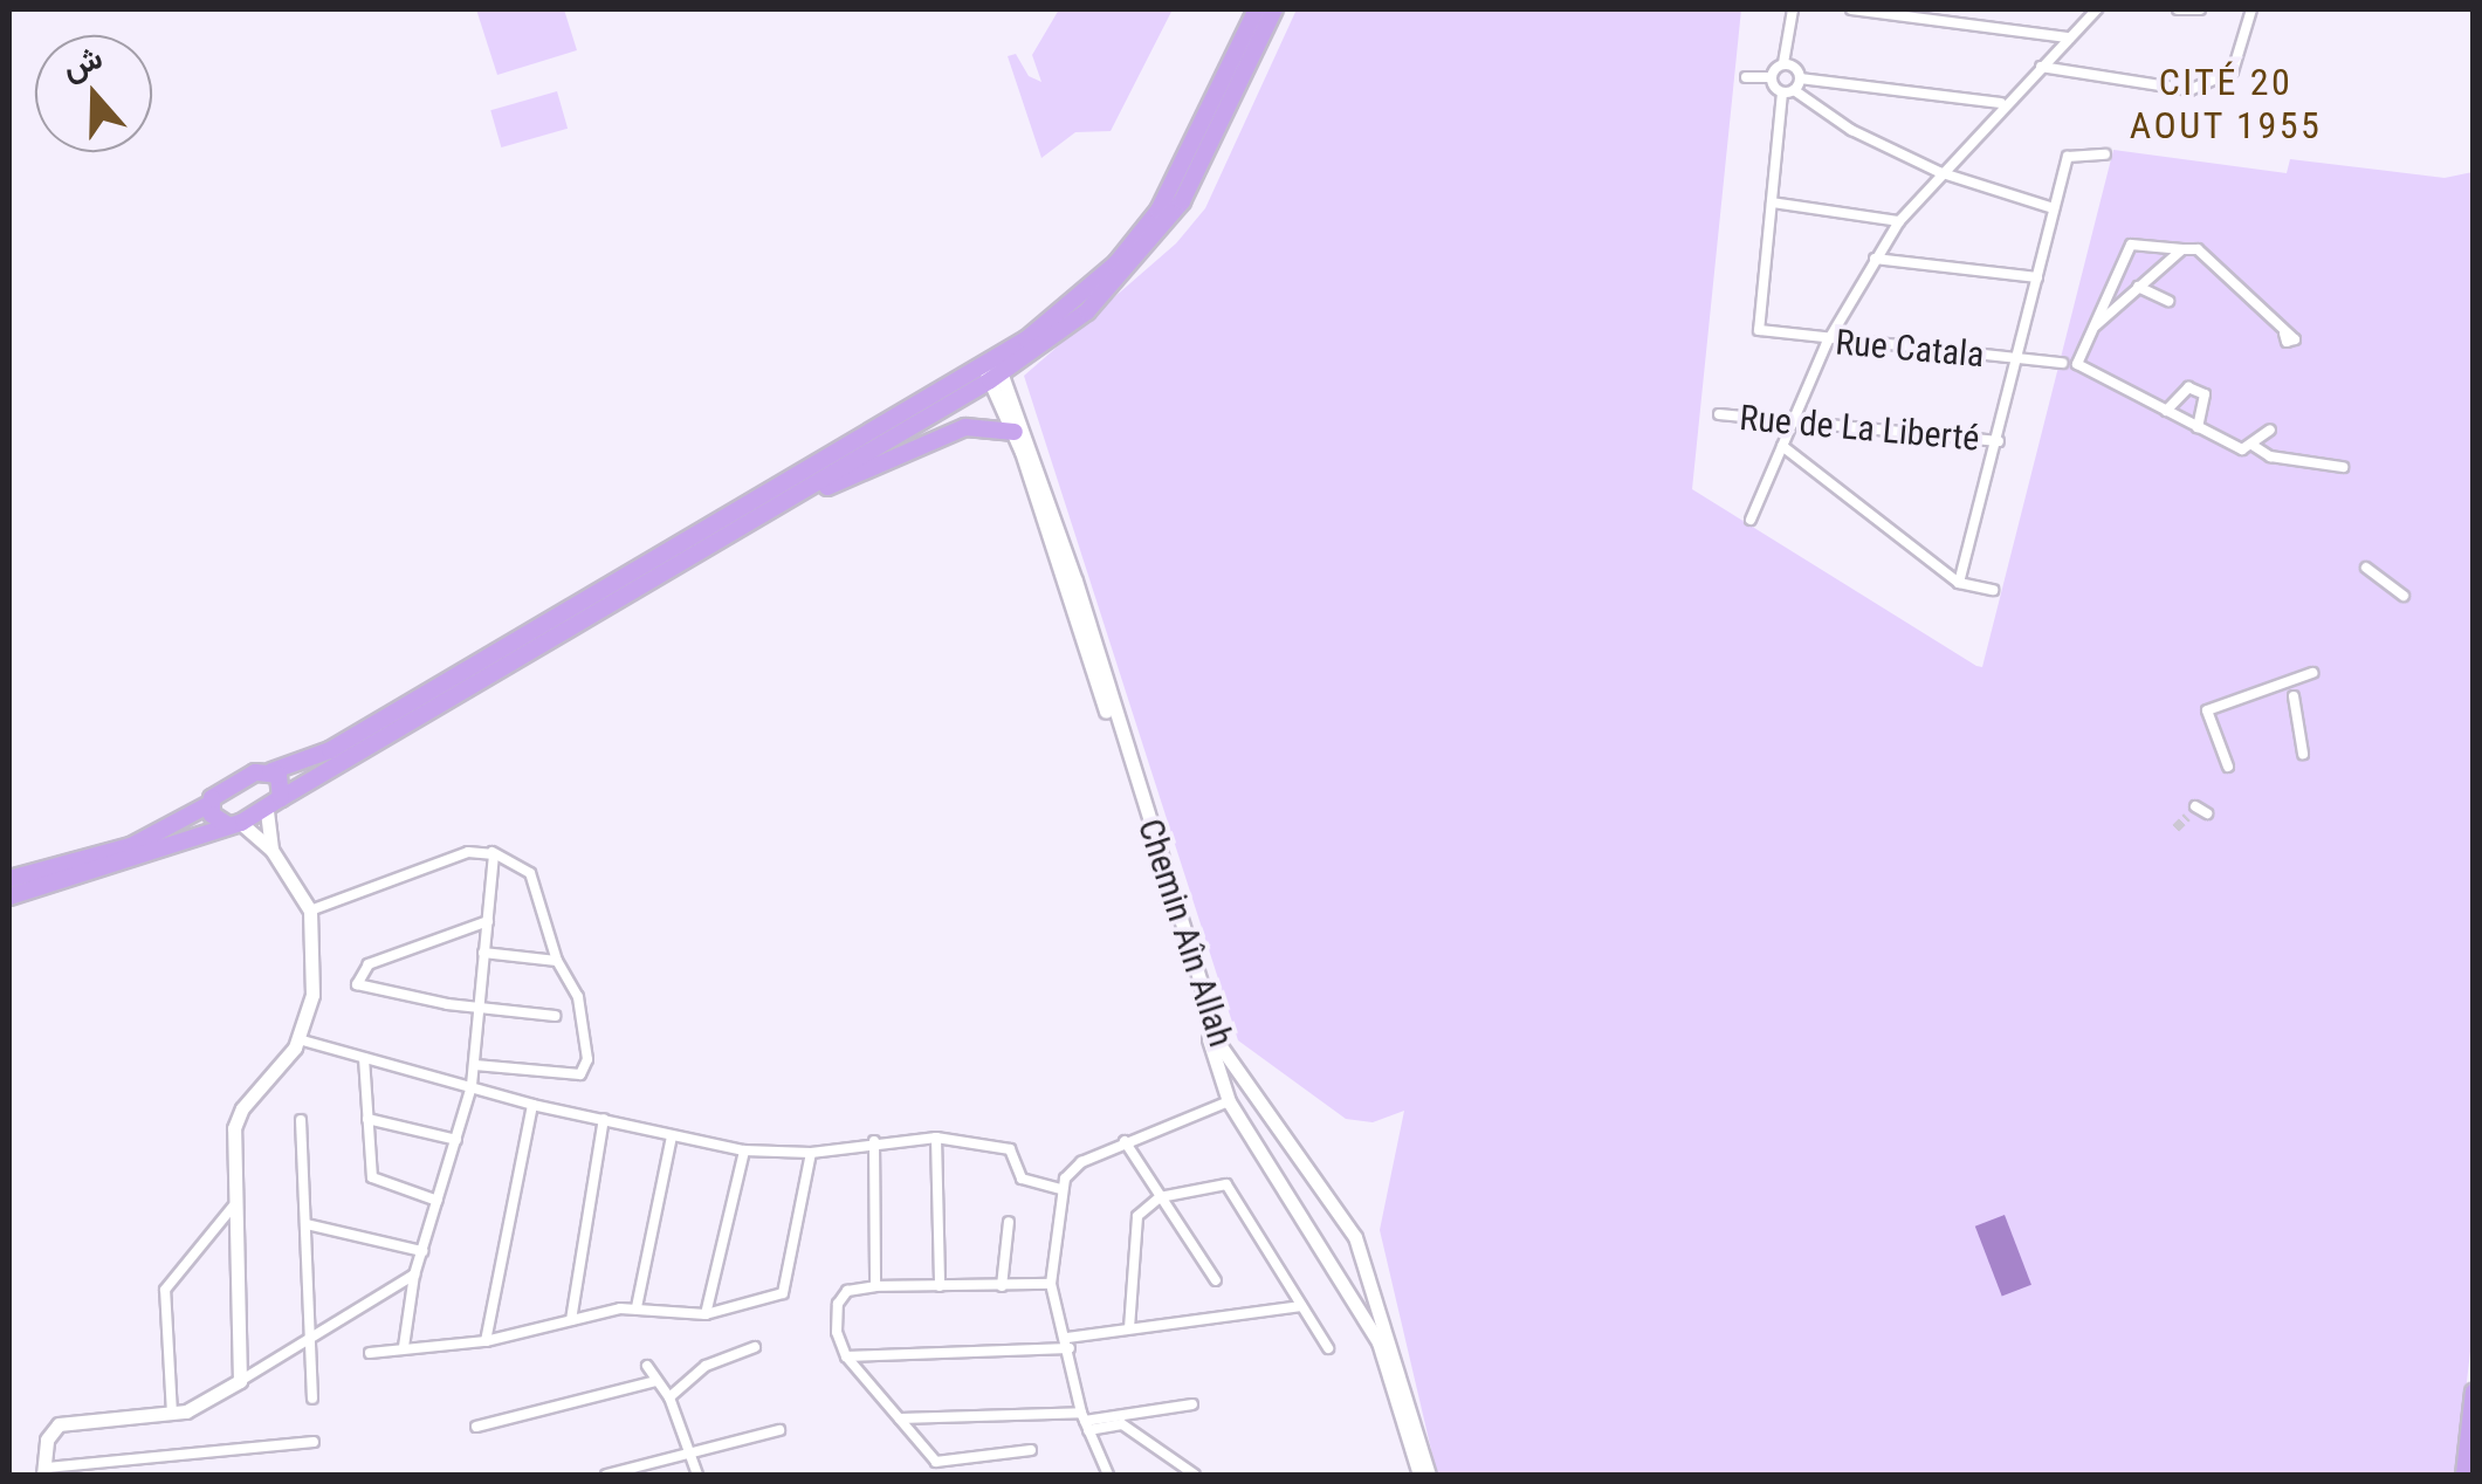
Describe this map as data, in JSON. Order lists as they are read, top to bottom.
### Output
{
  "streets": {
    "main road": ["Chemin Aîn Allah"],
    "street": ["Rue Catala", "Rue de La Liberté"]
  },
  "districts": ["CITÉ 20 AOUT 1955"],
  "north": "top"
}
